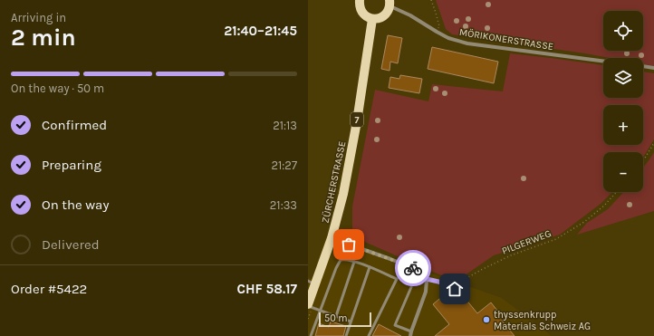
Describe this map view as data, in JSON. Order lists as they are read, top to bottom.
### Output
{
  "streets": {
    "main road": ["7", "ZÜRCHERSTRASSE"],
    "street": ["MÖRIKONERSTRASSE"],
    "path": ["PILGERWEG"]
  },
  "places": ["thyssenkrupp Materials Schweiz AG"],
  "scale_bar": "50 m",
  "page": {
    "heading": ["2 min", "Arriving in", "21:40–21:45"],
    "panel": ["Order #5422", "CHF 58.17"],
    "map_buttons": ["+", "−"],
    "bar": "On the way · 50 m",
    "list": [
      ["Confirmed", "21:13"],
      ["Preparing", "21:27"],
      ["On the way", "21:33"],
      "Delivered"
    ],
    "scale": "50 m"
  }
}
